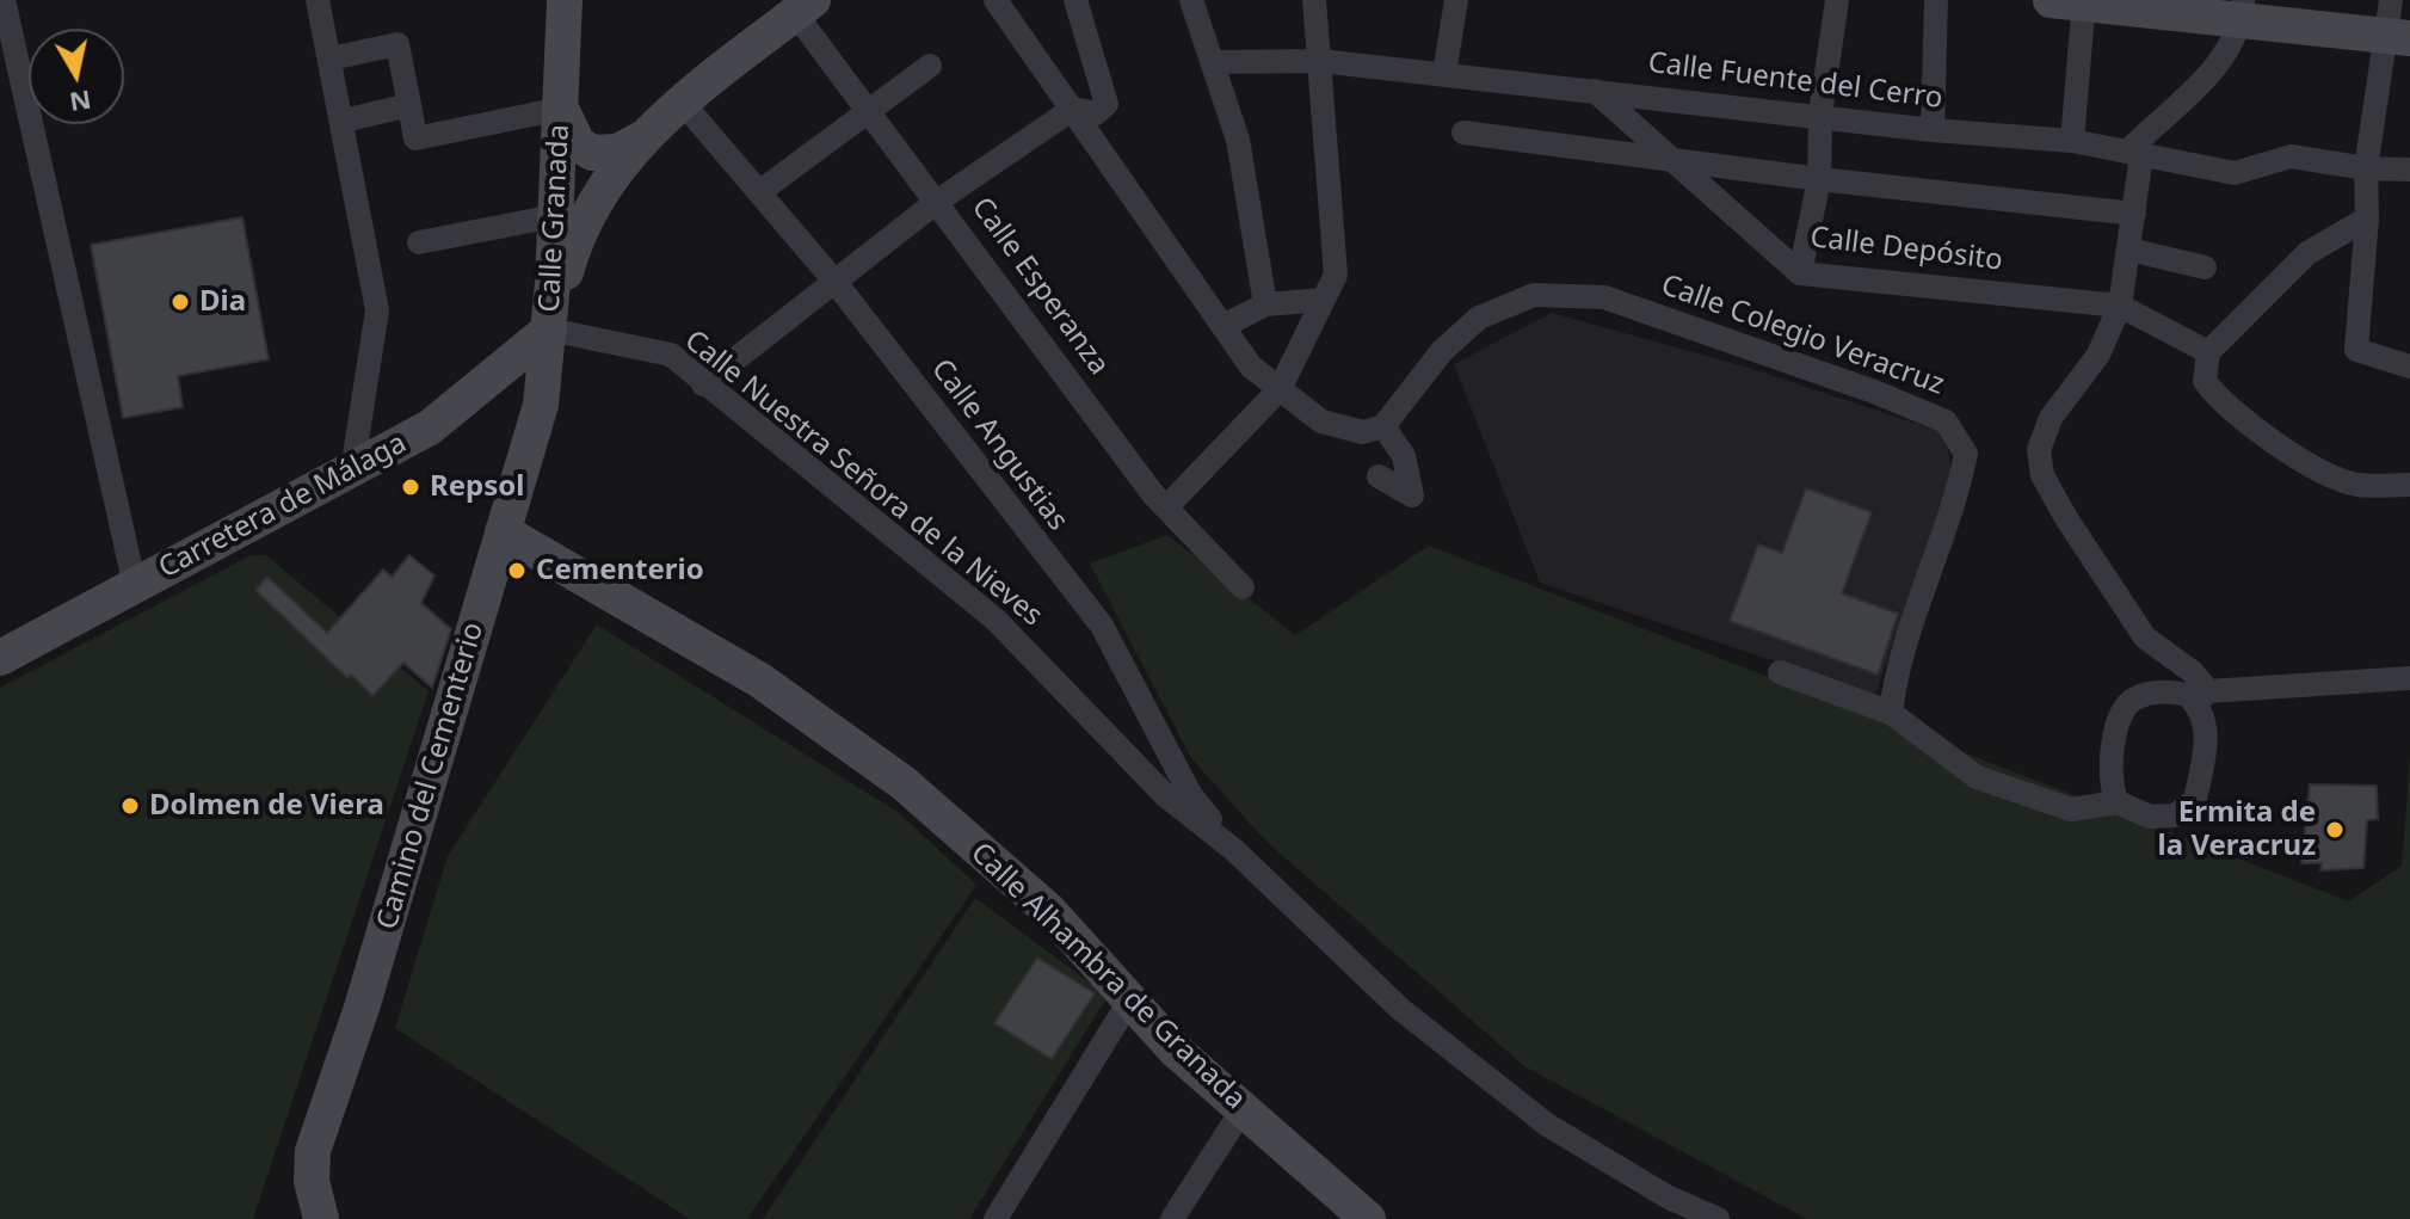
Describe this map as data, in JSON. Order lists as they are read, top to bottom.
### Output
{
  "streets": {
    "street": [
      "Calle Fuente del Cerro",
      "Calle Granada",
      "Calle Depósito",
      "Calle Esperanza",
      "Calle Colegio Veracruz",
      "Calle Angustias",
      "Calle Nuestra Señora de la Nieves",
      "Carretera de Málaga",
      "Camino del Cementerio",
      "Calle Alhambra de Granada"
    ]
  },
  "crossings": [
    ["Calle Fuente del Cerro", "Calle Depósito"],
    ["Calle Granada", "Calle Nuestra Señora de la Nieves"],
    ["Calle Granada", "Carretera de Málaga"],
    ["Calle Granada", "Camino del Cementerio"],
    ["Calle Angustias", "Calle Nuestra Señora de la Nieves"],
    ["Calle Nuestra Señora de la Nieves", "Carretera de Málaga"],
    ["Calle Nuestra Señora de la Nieves", "Camino del Cementerio"],
    ["Carretera de Málaga", "Camino del Cementerio"],
    ["Camino del Cementerio", "Calle Alhambra de Granada"]
  ],
  "places": [
    "Dia",
    "Repsol",
    "Cementerio",
    "Dolmen de Viera",
    "Ermita de la Veracruz"
  ],
  "north": "bottom"
}
